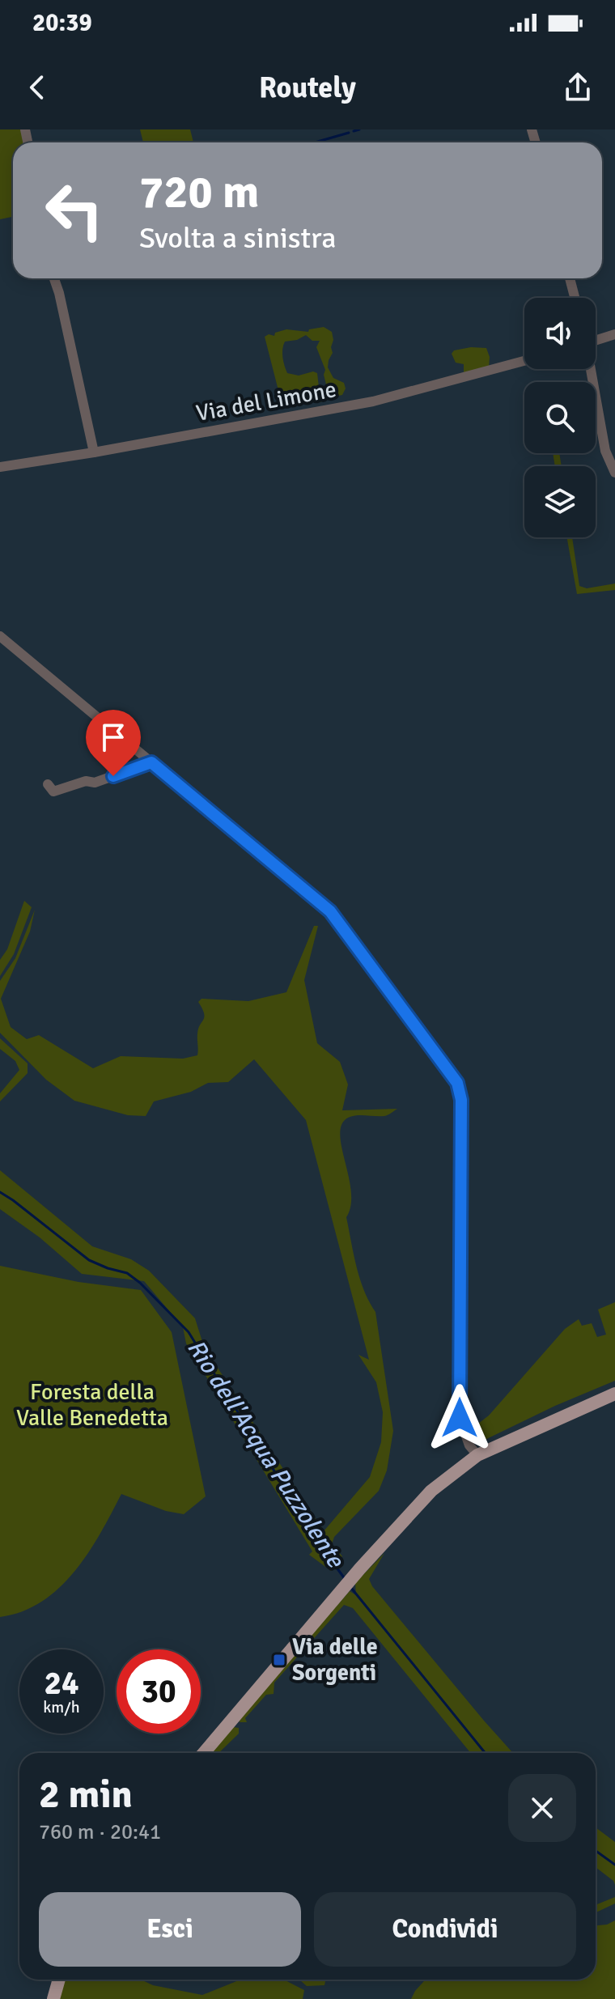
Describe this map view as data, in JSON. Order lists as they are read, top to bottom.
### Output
{
  "streets": {
    "street": ["Via del Limone"]
  },
  "water": ["Rio dell'Acqua Puzzolente"],
  "parks": ["Foresta della Valle Benedetta"],
  "places": {
    "transit": ["Via delle Sorgenti"]
  },
  "page": {
    "status": "20:39",
    "header": "Routely",
    "turn": ["720 m", "Svolta a sinistra"],
    "speed": "24 km/h",
    "limit": "30",
    "heading": ["2 min", "760 m · 20:41"],
    "buttons": ["Esci", "Condividi"]
  }
}
